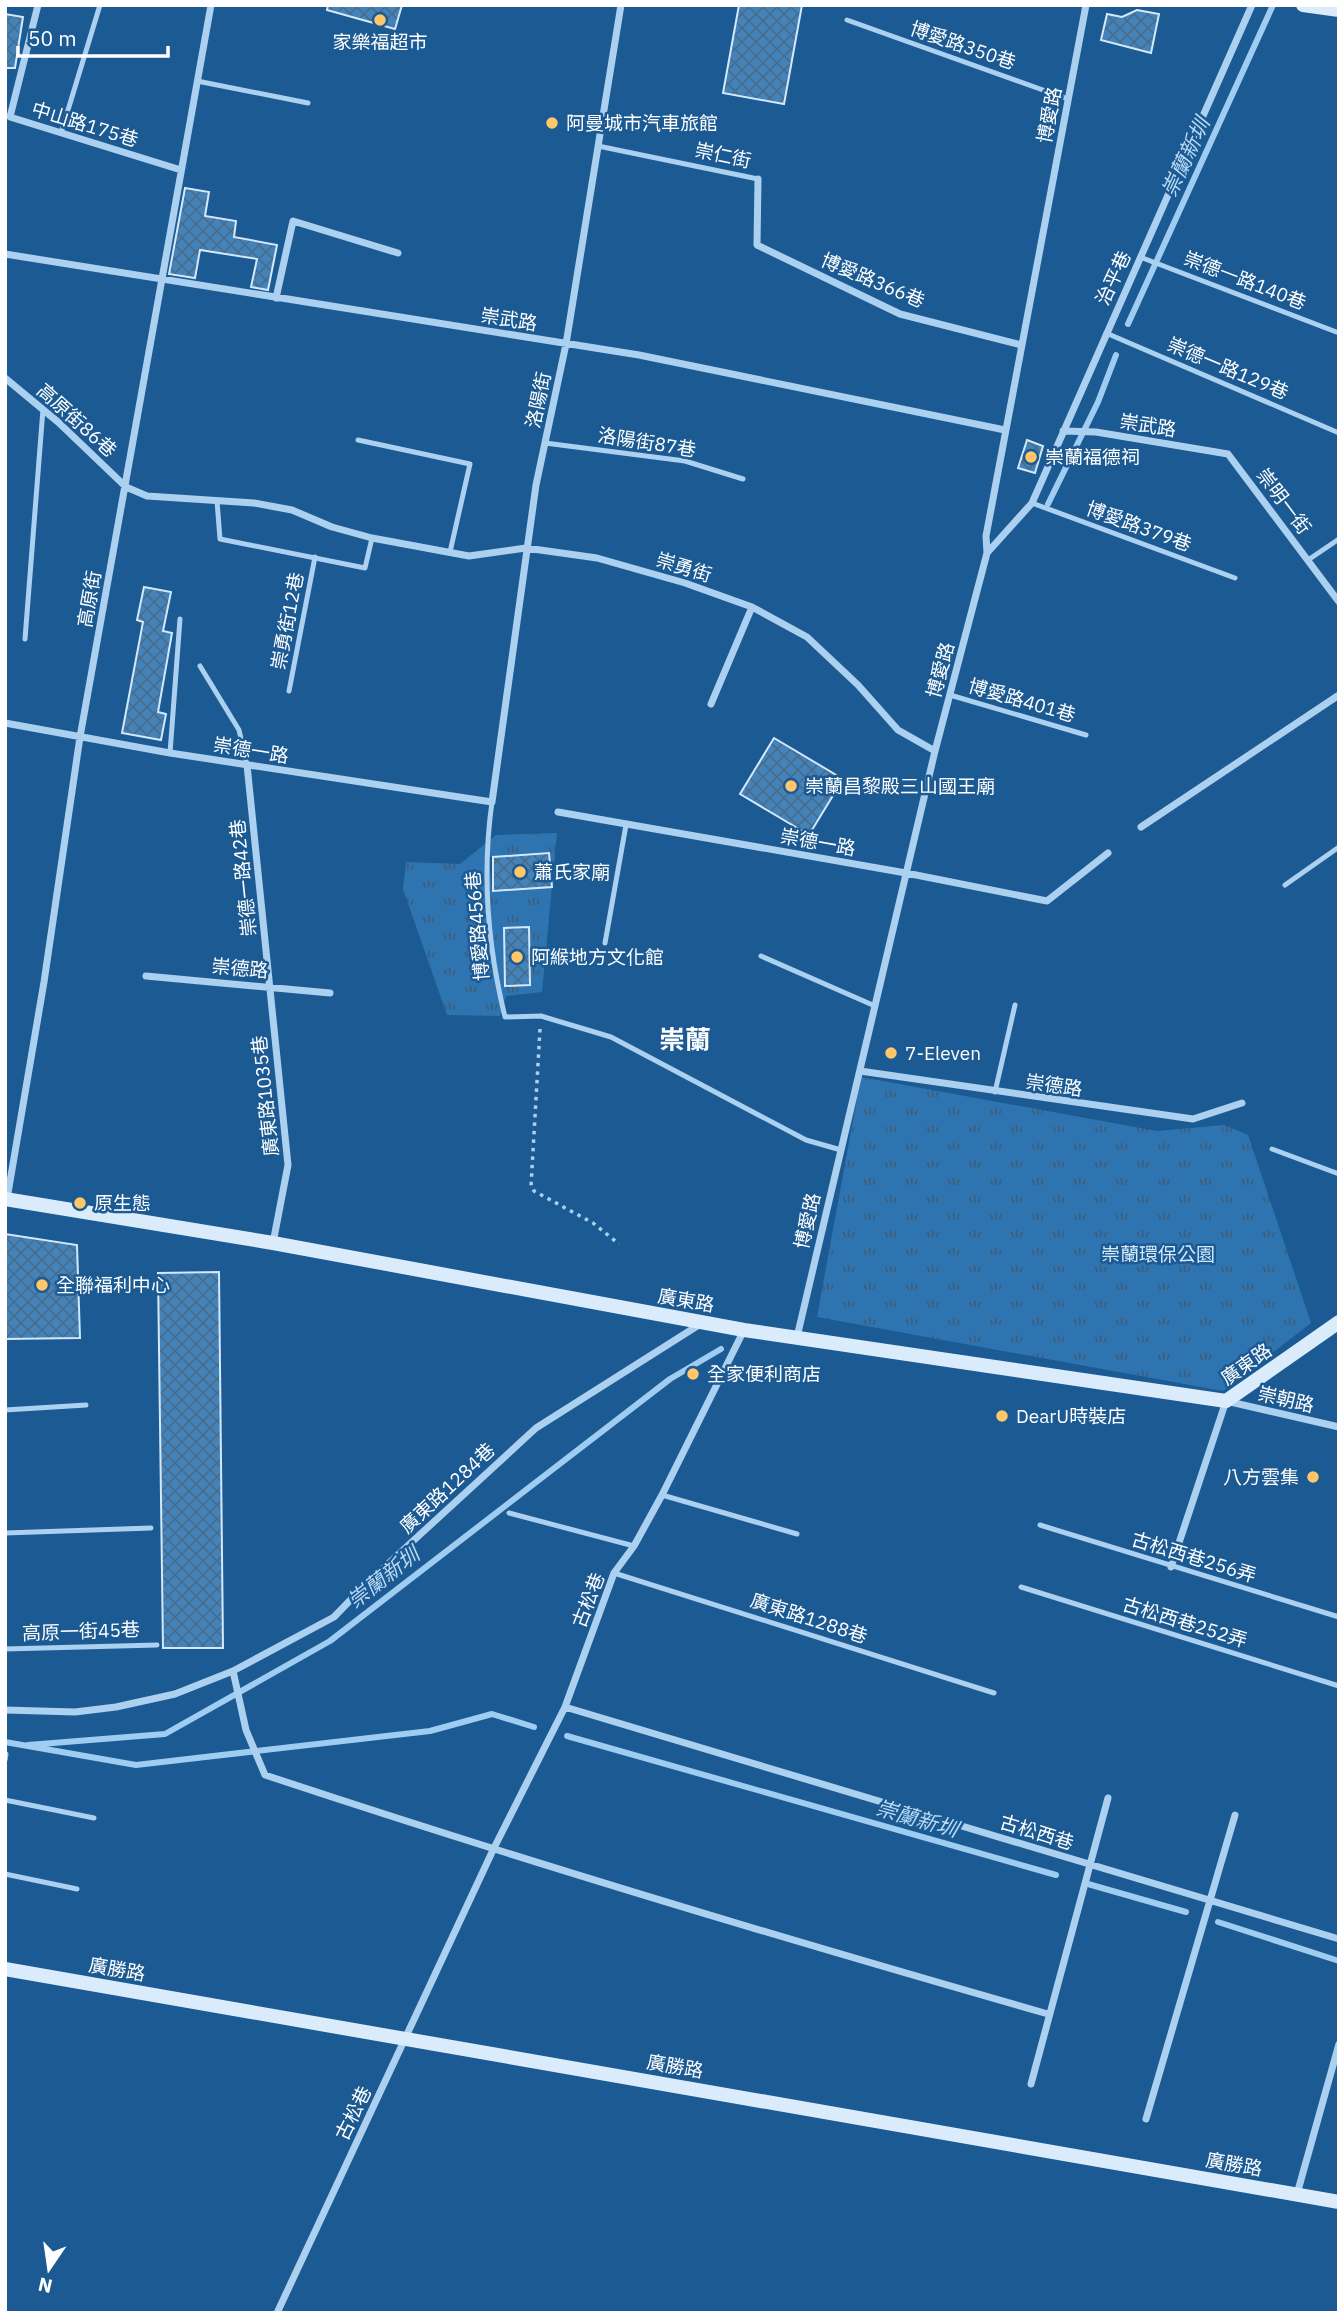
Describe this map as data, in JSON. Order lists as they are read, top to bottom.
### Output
{
  "streets": {
    "street": [
      "博愛路",
      "中山路175巷",
      "治平巷",
      "博愛路366巷",
      "崇武路",
      "洛陽街",
      "高原街86巷",
      "崇明一街",
      "崇勇街",
      "高原街",
      "崇德一路",
      "崇德一路42巷",
      "崇德路",
      "廣東路1035巷",
      "廣東路",
      "崇朝路",
      "廣東路1284巷",
      "古松巷",
      "古松西巷",
      "廣勝路"
    ],
    "lane": [
      "博愛路350巷",
      "崇仁街",
      "崇德一路140巷",
      "崇德一路129巷",
      "洛陽街87巷",
      "博愛路379巷",
      "崇勇街12巷",
      "博愛路401巷",
      "博愛路456巷",
      "古松西巷256弄",
      "廣東路1288巷",
      "古松西巷252弄",
      "高原一街45巷"
    ]
  },
  "crossings": [
    ["博愛路350巷", "博愛路"],
    ["博愛路", "治平巷"],
    ["博愛路", "博愛路366巷"],
    ["博愛路", "崇武路"],
    ["博愛路", "崇勇街"],
    ["博愛路", "博愛路401巷"],
    ["博愛路", "崇德一路"],
    ["博愛路", "博愛路456巷"],
    ["博愛路", "崇德路"],
    ["博愛路", "廣東路"],
    ["中山路175巷", "高原街"],
    ["崇仁街", "博愛路366巷"],
    ["崇仁街", "洛陽街"],
    ["治平巷", "崇德一路140巷"],
    ["治平巷", "崇武路"],
    ["治平巷", "崇德一路129巷"],
    ["治平巷", "博愛路379巷"],
    ["崇武路", "洛陽街"],
    ["崇武路", "崇明一街"],
    ["崇武路", "高原街"],
    ["洛陽街", "洛陽街87巷"],
    ["洛陽街", "崇勇街"],
    ["洛陽街", "崇德一路"],
    ["洛陽街", "博愛路456巷"],
    ["高原街86巷", "崇勇街"],
    ["高原街86巷", "高原街"],
    ["崇勇街", "高原街"],
    ["高原街", "崇德一路"],
    ["高原街", "廣東路"],
    ["崇德一路", "崇德一路42巷"],
    ["崇德一路", "博愛路456巷"],
    ["崇德一路42巷", "崇德路"],
    ["崇德一路42巷", "廣東路1035巷"],
    ["崇德路", "廣東路1035巷"],
    ["廣東路1035巷", "廣東路"],
    ["廣東路", "崇朝路"],
    ["廣東路", "廣東路1284巷"],
    ["廣東路", "古松巷"],
    ["古松巷", "廣東路1288巷"],
    ["古松巷", "古松西巷"],
    ["古松巷", "廣勝路"]
  ],
  "districts": ["崇蘭"],
  "water": ["崇蘭新圳"],
  "parks": ["崇蘭環保公園"],
  "places": [
    "家樂福超市",
    "阿曼城市汽車旅館",
    "崇蘭福德祠",
    "崇蘭昌黎殿三山國王廟",
    "蕭氏家廟",
    "阿緱地方文化館",
    "7-Eleven",
    "原生態",
    "全聯福利中心",
    "全家便利商店",
    "DearU時裝店",
    "八方雲集"
  ],
  "scale_bar": "50 m",
  "north": "bottom"
}
